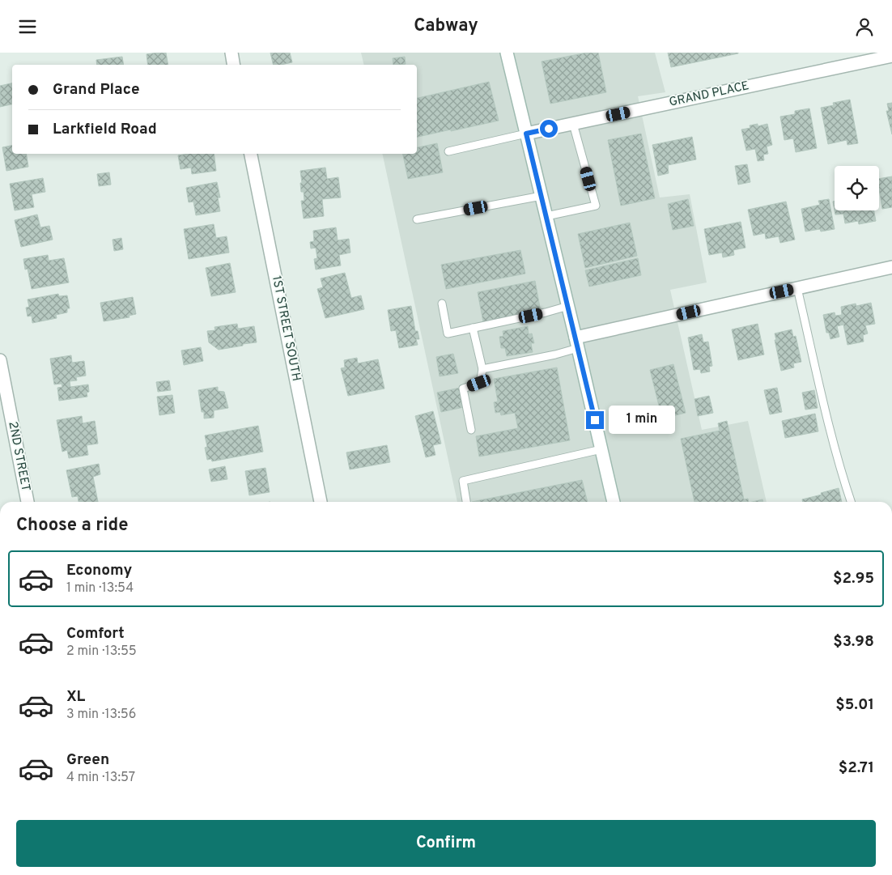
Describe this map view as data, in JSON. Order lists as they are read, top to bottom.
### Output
{
  "streets": {
    "street": ["GRAND PLACE", "1ST STREET SOUTH", "2ND STREET"]
  },
  "page": {
    "header": "Cabway",
    "banner": ["Grand Place", "Larkfield Road"],
    "bubble": "1 min",
    "heading": "Choose a ride",
    "list": [
      {
        "name": "Economy",
        "note": "1 min · 13:54",
        "value": "$2.95"
      },
      {
        "name": "Comfort",
        "note": "2 min · 13:55",
        "value": "$3.98"
      },
      {
        "name": "XL",
        "note": "3 min · 13:56",
        "value": "$5.01"
      },
      {
        "name": "Green",
        "note": "4 min · 13:57",
        "value": "$2.71"
      }
    ],
    "buttons": "Confirm"
  }
}
